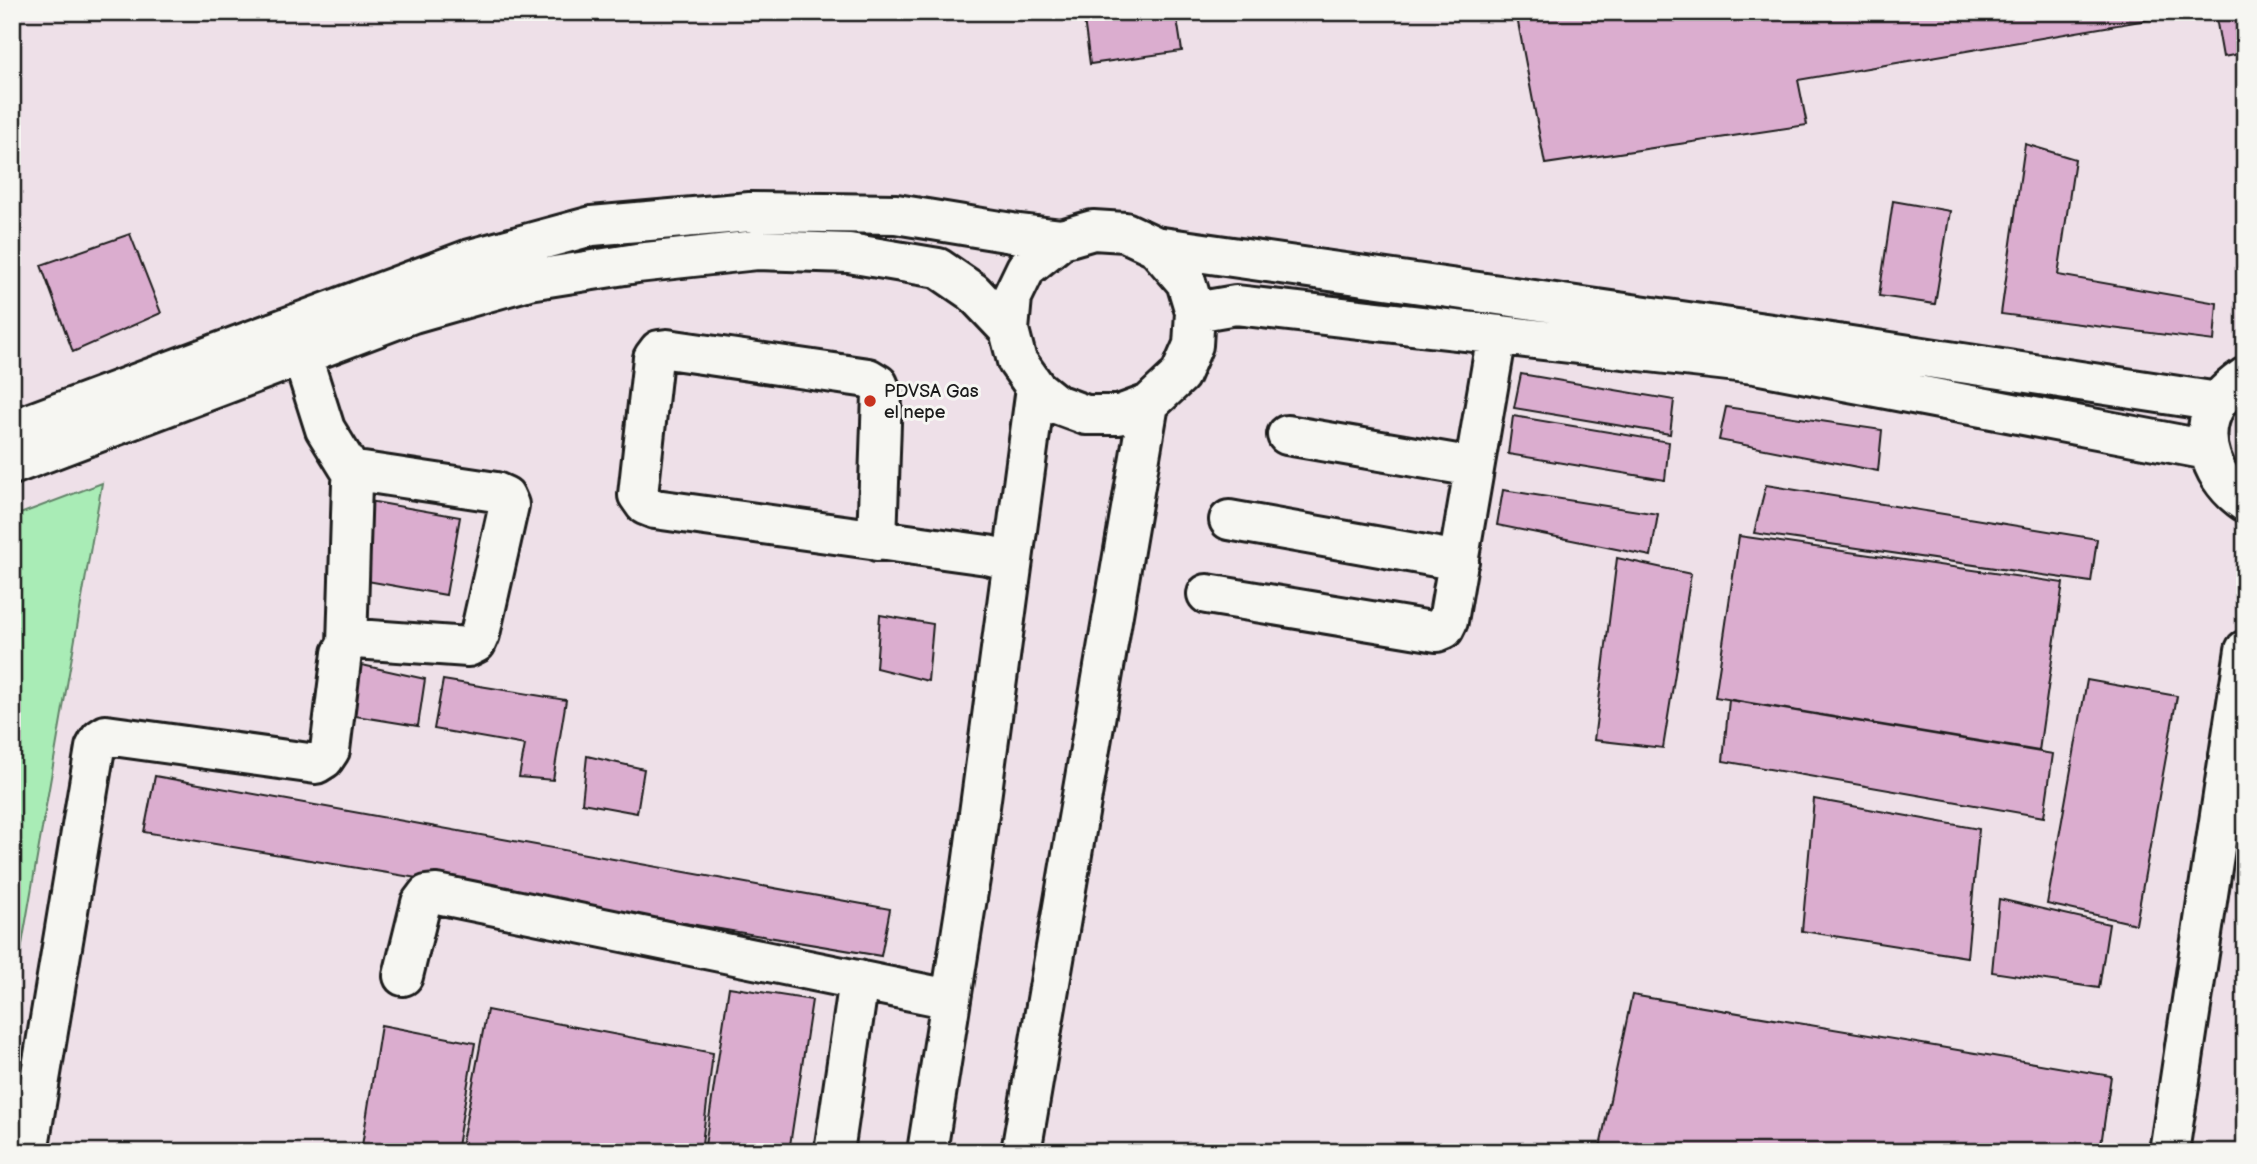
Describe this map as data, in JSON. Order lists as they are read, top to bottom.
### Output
{
  "places": ["PDVSA Gas el nepe"]
}
